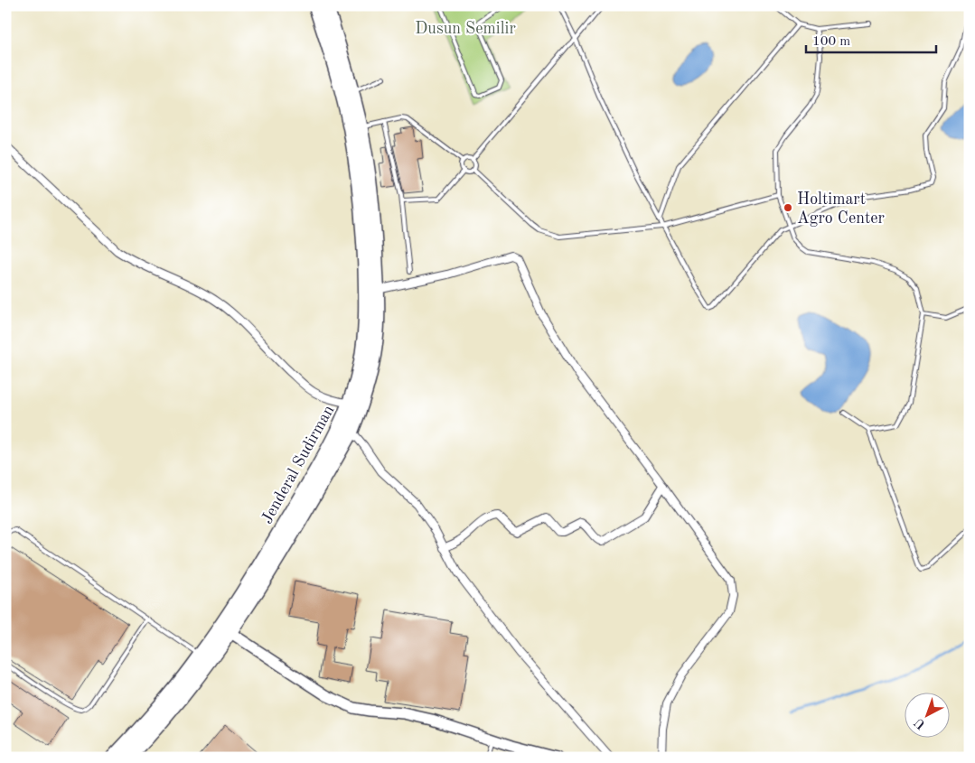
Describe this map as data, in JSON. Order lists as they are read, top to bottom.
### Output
{
  "streets": {
    "highway": ["Jenderal Sudirman"]
  },
  "parks": ["Dusun Semilir"],
  "places": ["Holtimart Agro Center"],
  "scale_bar": "100 m",
  "north": "bottom left"
}
